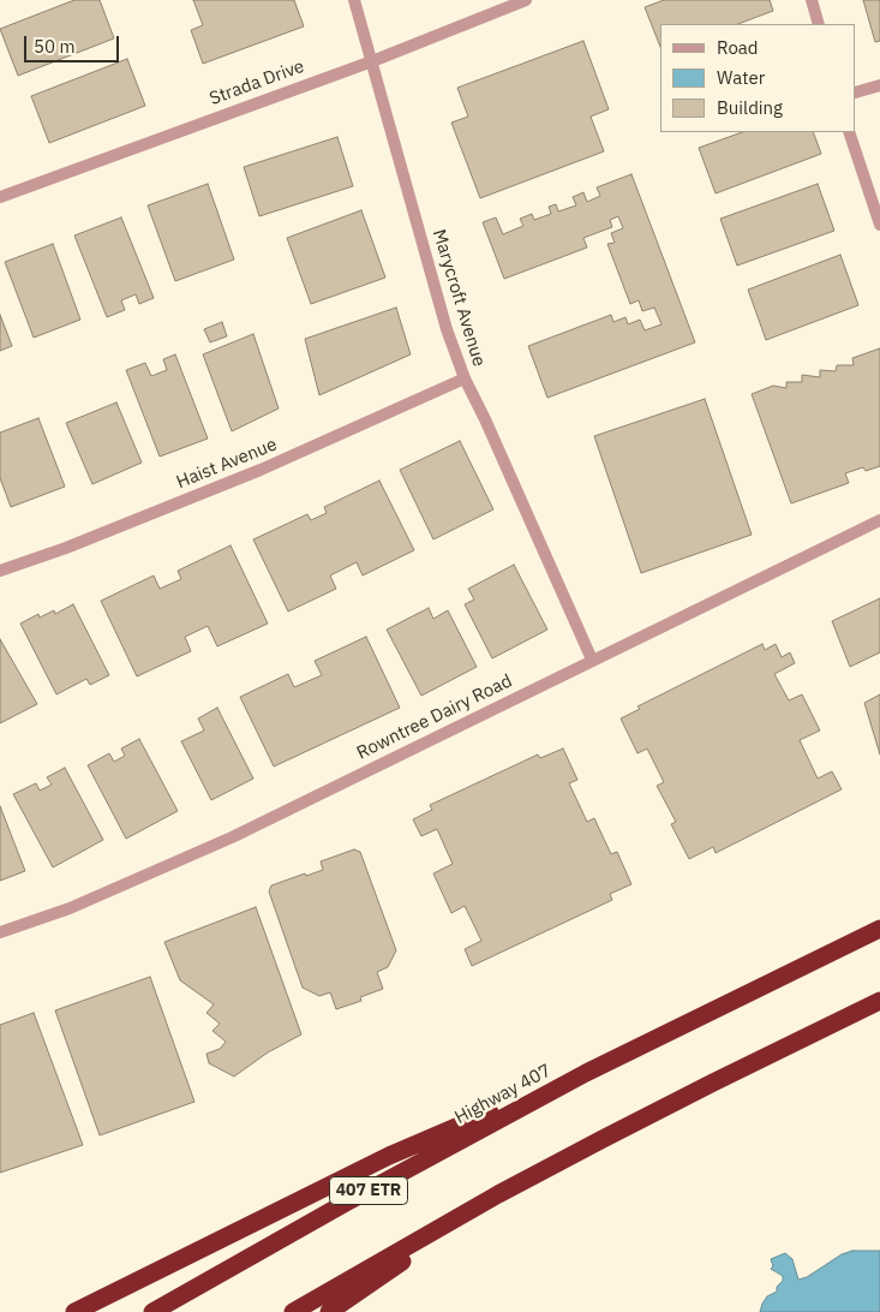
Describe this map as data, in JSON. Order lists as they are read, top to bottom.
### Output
{
  "streets": {
    "highway": ["Highway 407", "407 ETR"],
    "street": [
      "Strada Drive",
      "Marycroft Avenue",
      "Haist Avenue",
      "Rowntree Dairy Road"
    ]
  },
  "crossings": [
    ["Strada Drive", "Marycroft Avenue"],
    ["Marycroft Avenue", "Haist Avenue"],
    ["Marycroft Avenue", "Rowntree Dairy Road"]
  ],
  "legend": ["Road", "Water", "Building"],
  "scale_bar": "50 m"
}
